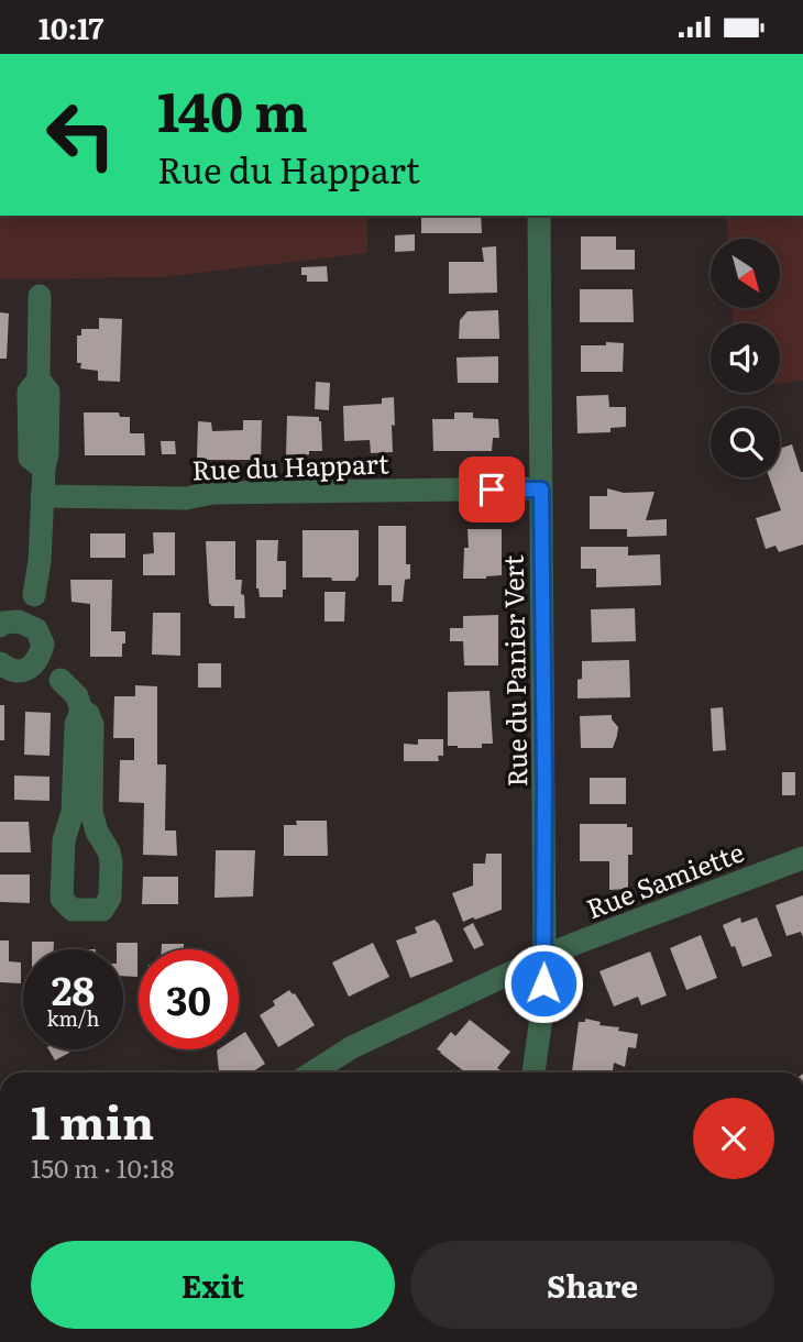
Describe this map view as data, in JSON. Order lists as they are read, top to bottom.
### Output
{
  "streets": {
    "street": ["Rue du Happart", "Rue du Panier Vert", "Rue Samiette"]
  },
  "crossings": [
    ["Rue du Happart", "Rue du Panier Vert"],
    ["Rue du Panier Vert", "Rue Samiette"]
  ],
  "north": "bottom right",
  "page": {
    "status": "10:17",
    "turn": ["140 m", "Rue du Happart"],
    "speed": "28 km/h",
    "limit": "30",
    "heading": ["1 min", "150 m · 10:18"],
    "buttons": ["Exit", "Share"]
  }
}
